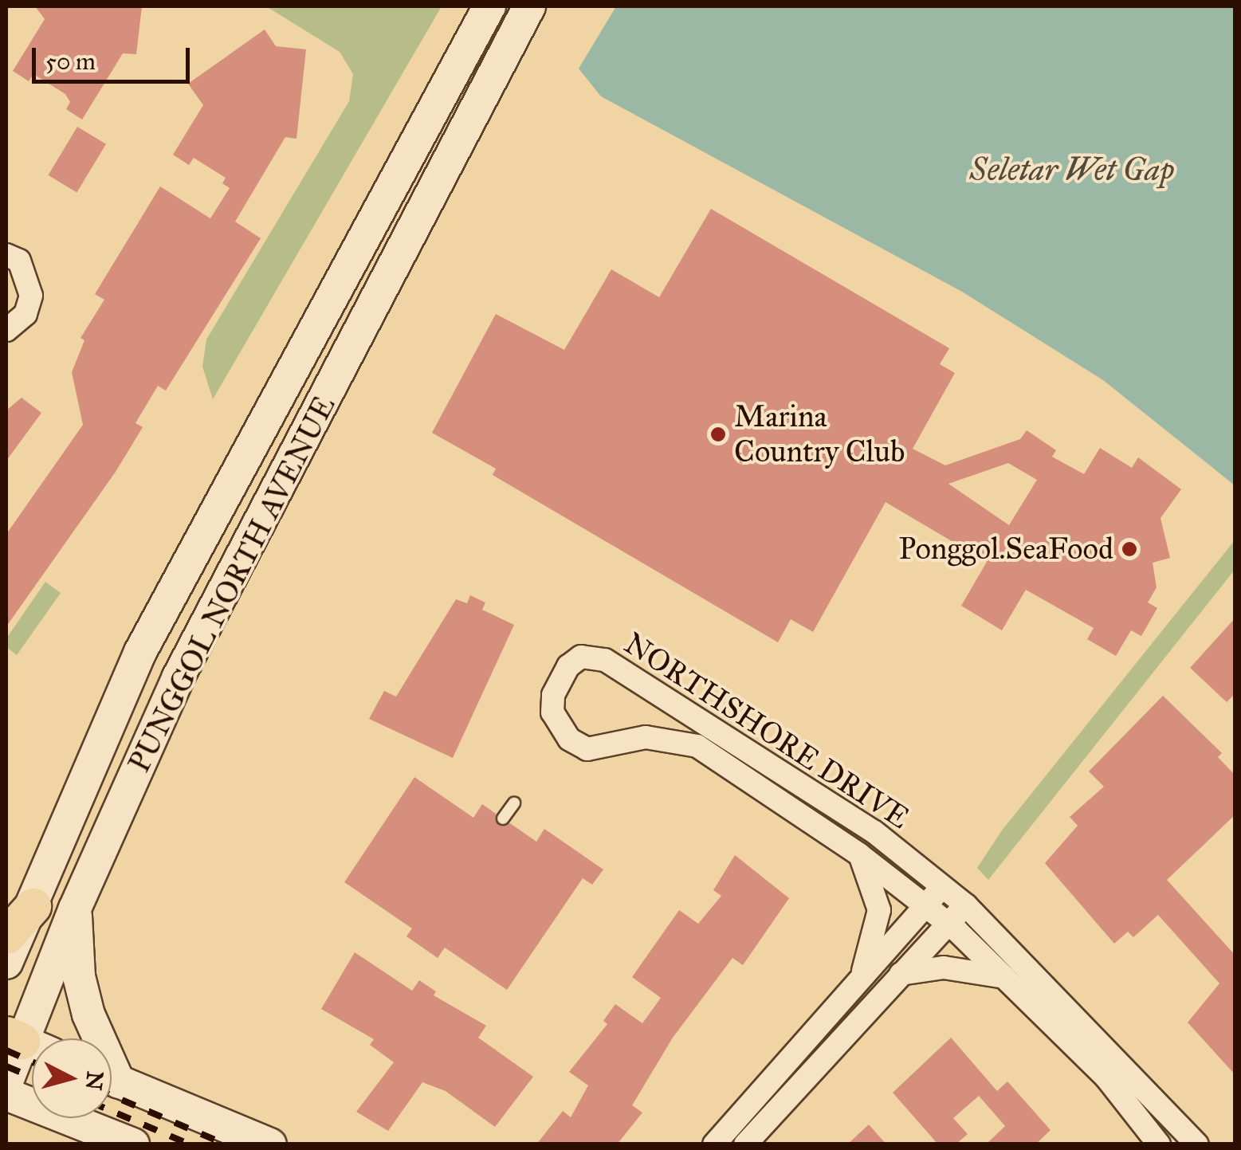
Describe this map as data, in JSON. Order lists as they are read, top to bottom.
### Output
{
  "streets": {
    "main road": ["PUNGGOL NORTH AVENUE"],
    "street": ["NORTHSHORE DRIVE"]
  },
  "water": ["Seletar Wet Gap"],
  "places": ["Marina Country Club", "Ponggol.SeaFood"],
  "scale_bar": "50 m",
  "north": "right"
}
